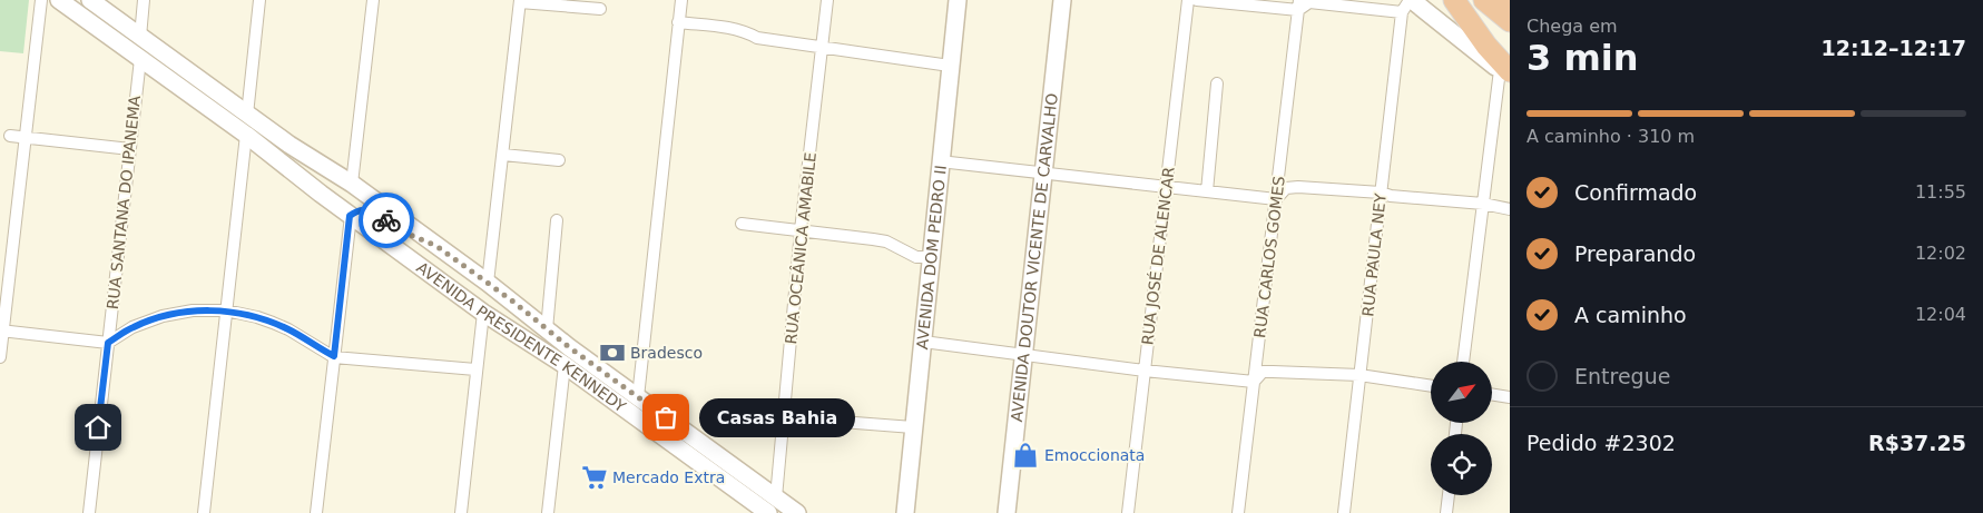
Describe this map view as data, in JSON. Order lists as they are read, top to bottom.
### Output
{
  "streets": {
    "main road": ["AVENIDA DOM PEDRO II", "AVENIDA DOUTOR VICENTE DE CARVALHO", "AVENIDA PRESIDENTE KENNEDY"],
    "street": [
      "RUA SANTANA DO IPANEMA",
      "RUA OCEÂNICA AMABILE",
      "RUA PAULA NEY",
      "RUA JOSÉ DE ALENCAR",
      "RUA CARLOS GOMES"
    ]
  },
  "crossings": [
    ["RUA SANTANA DO IPANEMA", "AVENIDA PRESIDENTE KENNEDY"],
    ["RUA OCEÂNICA AMABILE", "AVENIDA PRESIDENTE KENNEDY"]
  ],
  "places": {
    "bank": ["Bradesco"],
    "other": ["Casas Bahia"],
    "shop": ["Emoccionata"],
    "supermarket": ["Mercado Extra"]
  },
  "north": "top right",
  "page": {
    "heading": ["3 min", "Chega em", "12:12–12:17"],
    "panel": ["Pedido #2302", "R$37.25"],
    "bar": "A caminho · 310 m",
    "list": [
      ["Confirmado", "11:55"],
      ["Preparando", "12:02"],
      ["A caminho", "12:04"],
      "Entregue"
    ],
    "bubble": "Casas Bahia"
  }
}
